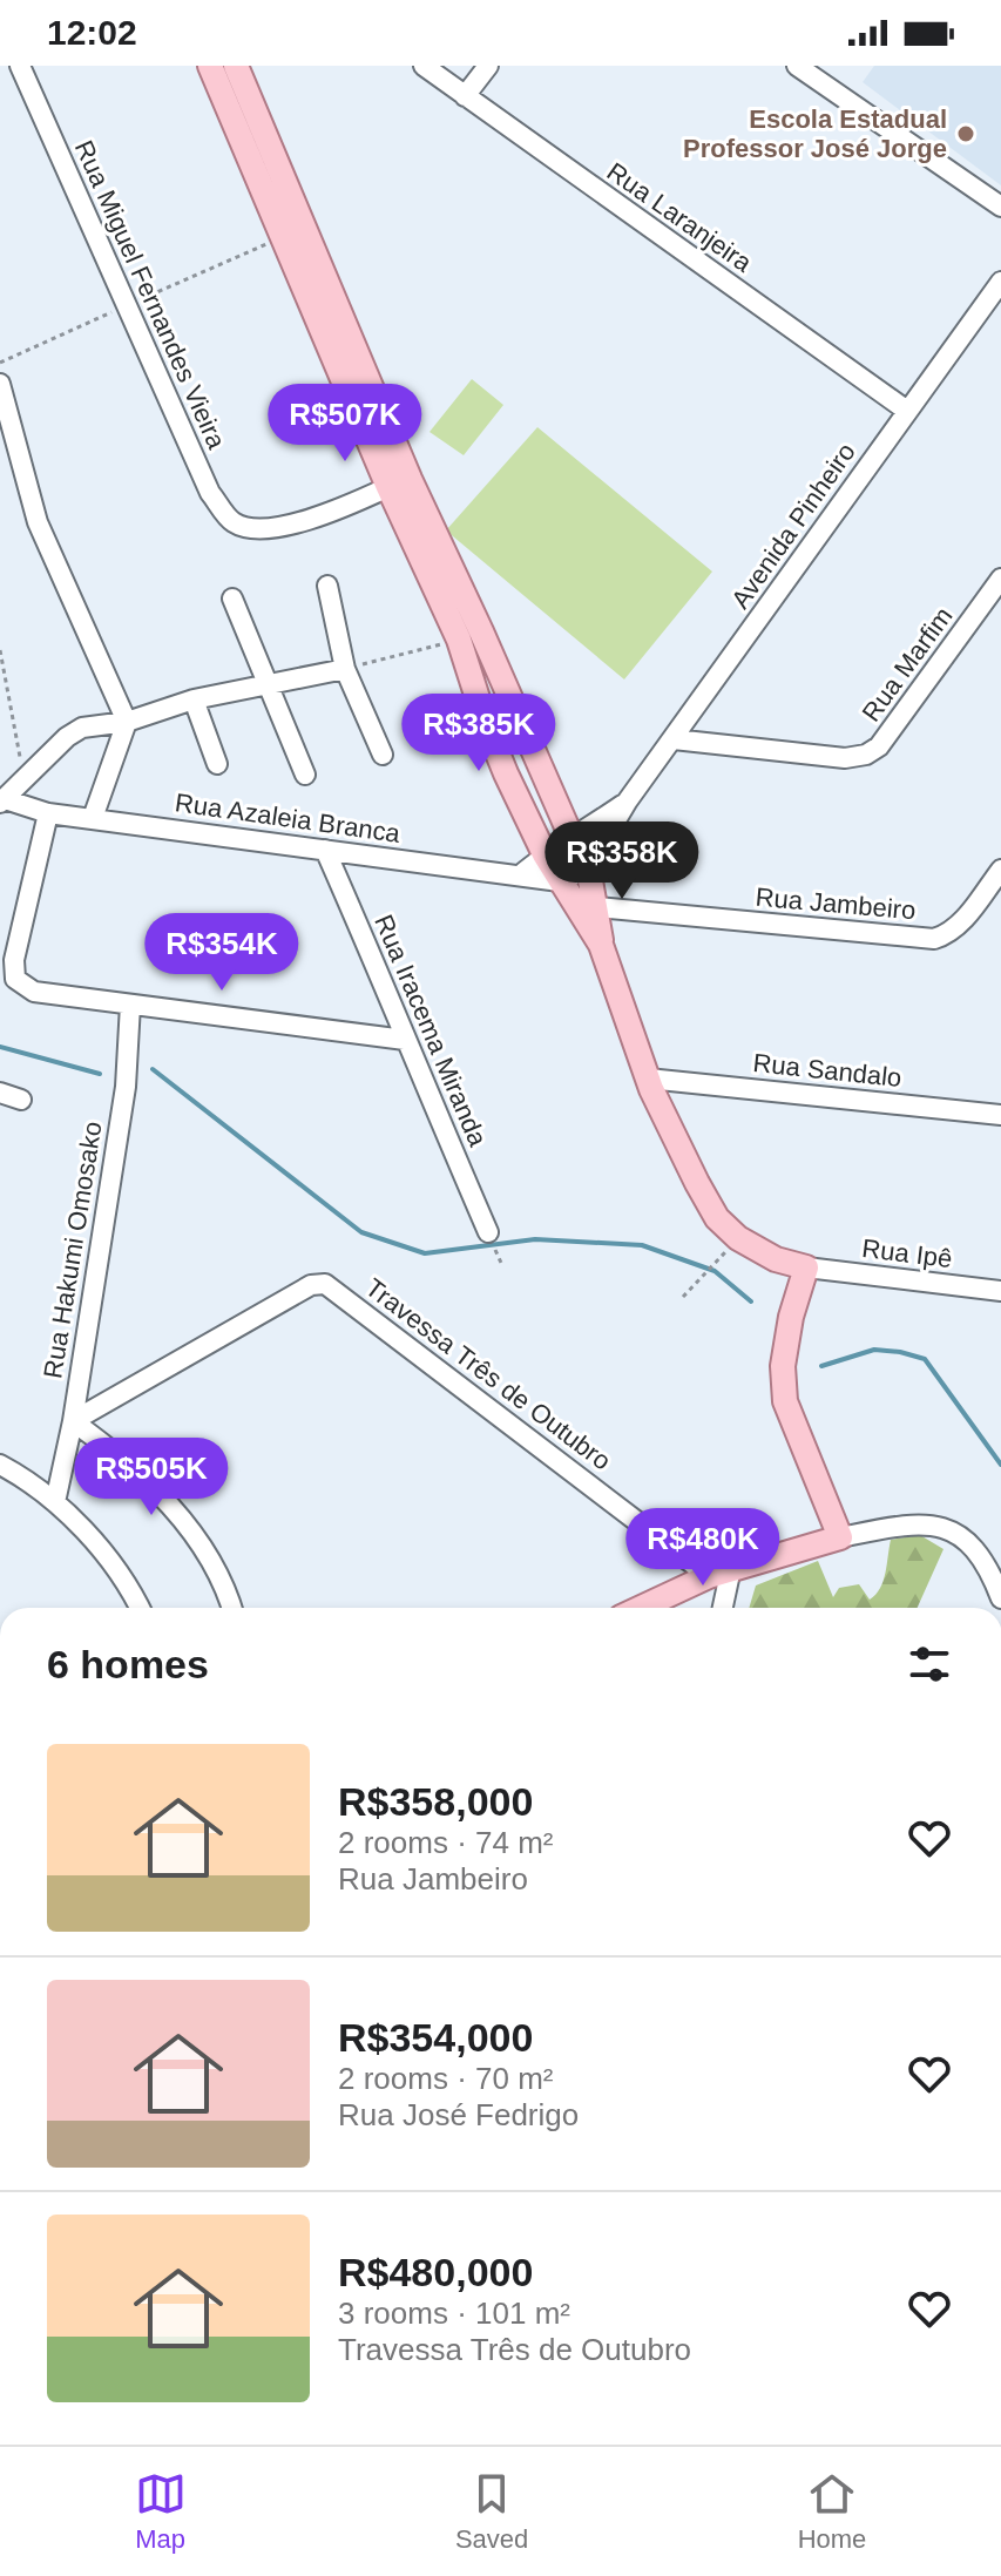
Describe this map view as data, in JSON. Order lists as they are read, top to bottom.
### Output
{
  "streets": {
    "street": [
      "Rua Laranjeira",
      "Rua Miguel Fernandes Vieira",
      "Avenida Pinheiro",
      "Rua Marfim",
      "Rua Azaleia Branca",
      "Rua Jambeiro",
      "Rua Iracema Miranda",
      "Rua Sandalo",
      "Rua Hakumi Omosako",
      "Rua Ipê",
      "Travessa Três de Outubro"
    ]
  },
  "crossings": [
    ["Rua Laranjeira", "Avenida Pinheiro"],
    ["Avenida Pinheiro", "Rua Marfim"],
    ["Rua Azaleia Branca", "Rua Iracema Miranda"],
    ["Rua Hakumi Omosako", "Travessa Três de Outubro"]
  ],
  "places": ["Escola Estadual Professor José Jorge"],
  "page": {
    "status": "12:02",
    "price": [
      "R$507K",
      "R$385K",
      "R$358K",
      "R$354K",
      "R$505K",
      "R$480K"
    ],
    "heading": "6 homes",
    "list": [
      {
        "name": "R$358,000",
        "note": "2 rooms · 74 m² · Rua Jambeiro"
      },
      {
        "name": "R$354,000",
        "note": "2 rooms · 70 m² · Rua José Fedrigo"
      },
      {
        "name": "R$480,000",
        "note": "3 rooms · 101 m² · Travessa Três de Outubro"
      }
    ],
    "tabs": ["Map", "Saved", "Home"]
  }
}
